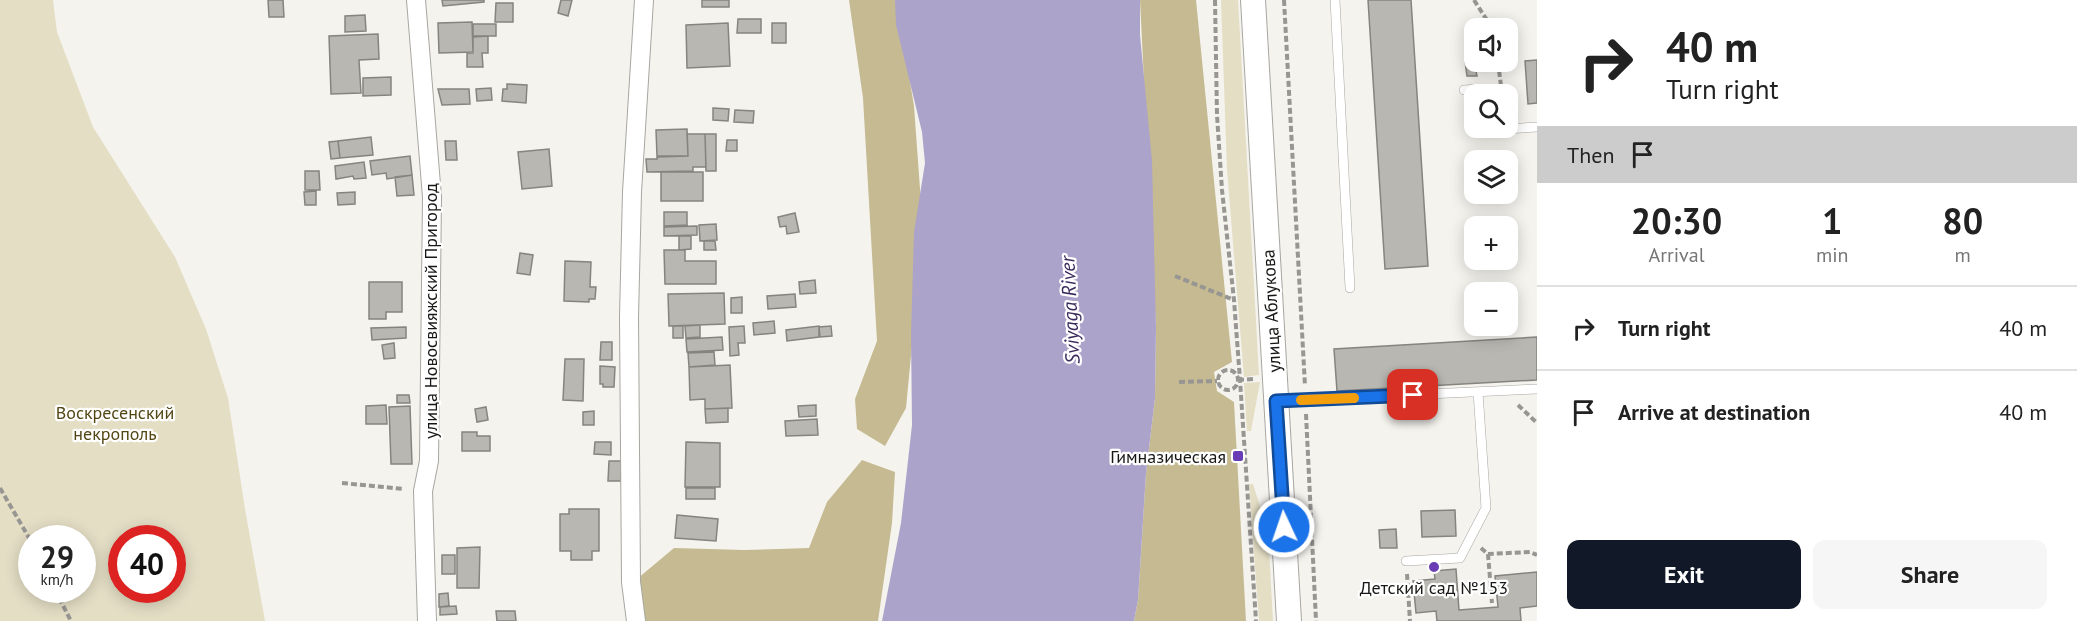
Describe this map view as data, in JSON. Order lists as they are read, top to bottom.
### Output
{
  "streets": {
    "street": ["улица Новосвияжский Пригород", "улица Аблукова"]
  },
  "water": ["Sviyaga River"],
  "parks": ["Воскресенский некрополь"],
  "places": {
    "transit": ["Гимназическая"],
    "other": ["Детский сад №153"]
  },
  "page": {
    "turn": ["40 m", "Turn right"],
    "map_buttons": ["+", "−"],
    "then": "Then",
    "eta": [
      "20:30",
      "Arrival",
      "1",
      "min",
      "80",
      "m"
    ],
    "list": [
      {
        "name": "Turn right",
        "value": "40 m"
      },
      {
        "name": "Arrive at destination",
        "value": "40 m"
      }
    ],
    "speed": "29 km/h",
    "limit": "40",
    "buttons": ["Exit", "Share"]
  }
}
